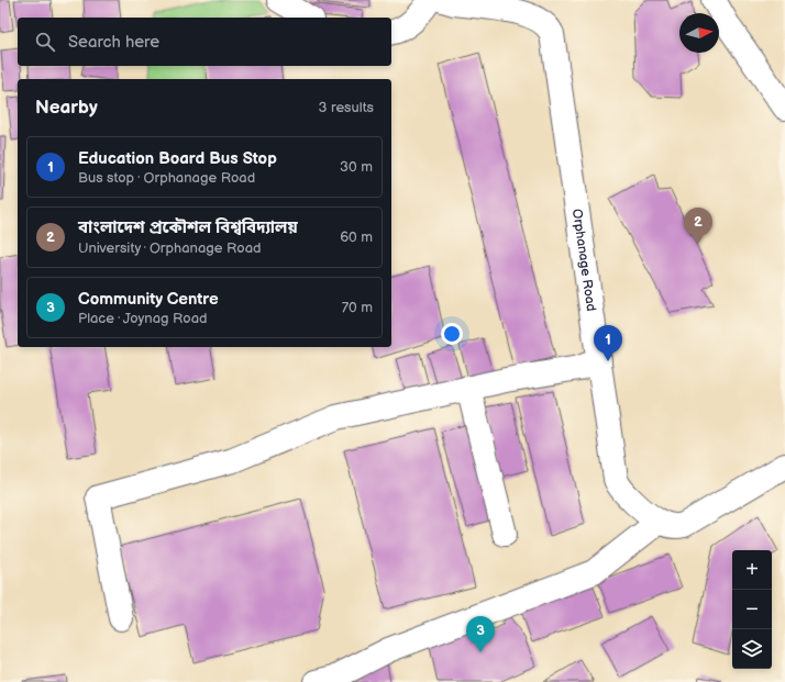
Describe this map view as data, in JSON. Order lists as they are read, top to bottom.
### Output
{
  "streets": {
    "street": ["Orphanage Road"]
  },
  "north": "right",
  "page": {
    "search": "Search here",
    "heading": ["Nearby", "3 results"],
    "list": [
      {
        "mark": "1",
        "name": "Education Board Bus Stop",
        "note": "Bus stop · Orphanage Road",
        "value": "30 m"
      },
      {
        "mark": "2",
        "name": "বাংলাদেশ প্রকৌশল বিশ্ববিদ্যালয়",
        "note": "University · Orphanage Road",
        "value": "60 m"
      },
      {
        "mark": "3",
        "name": "Community Centre",
        "note": "Place · Joynag Road",
        "value": "70 m"
      }
    ],
    "pins": ["2", "1", "3"],
    "map_buttons": ["+", "−"]
  }
}
